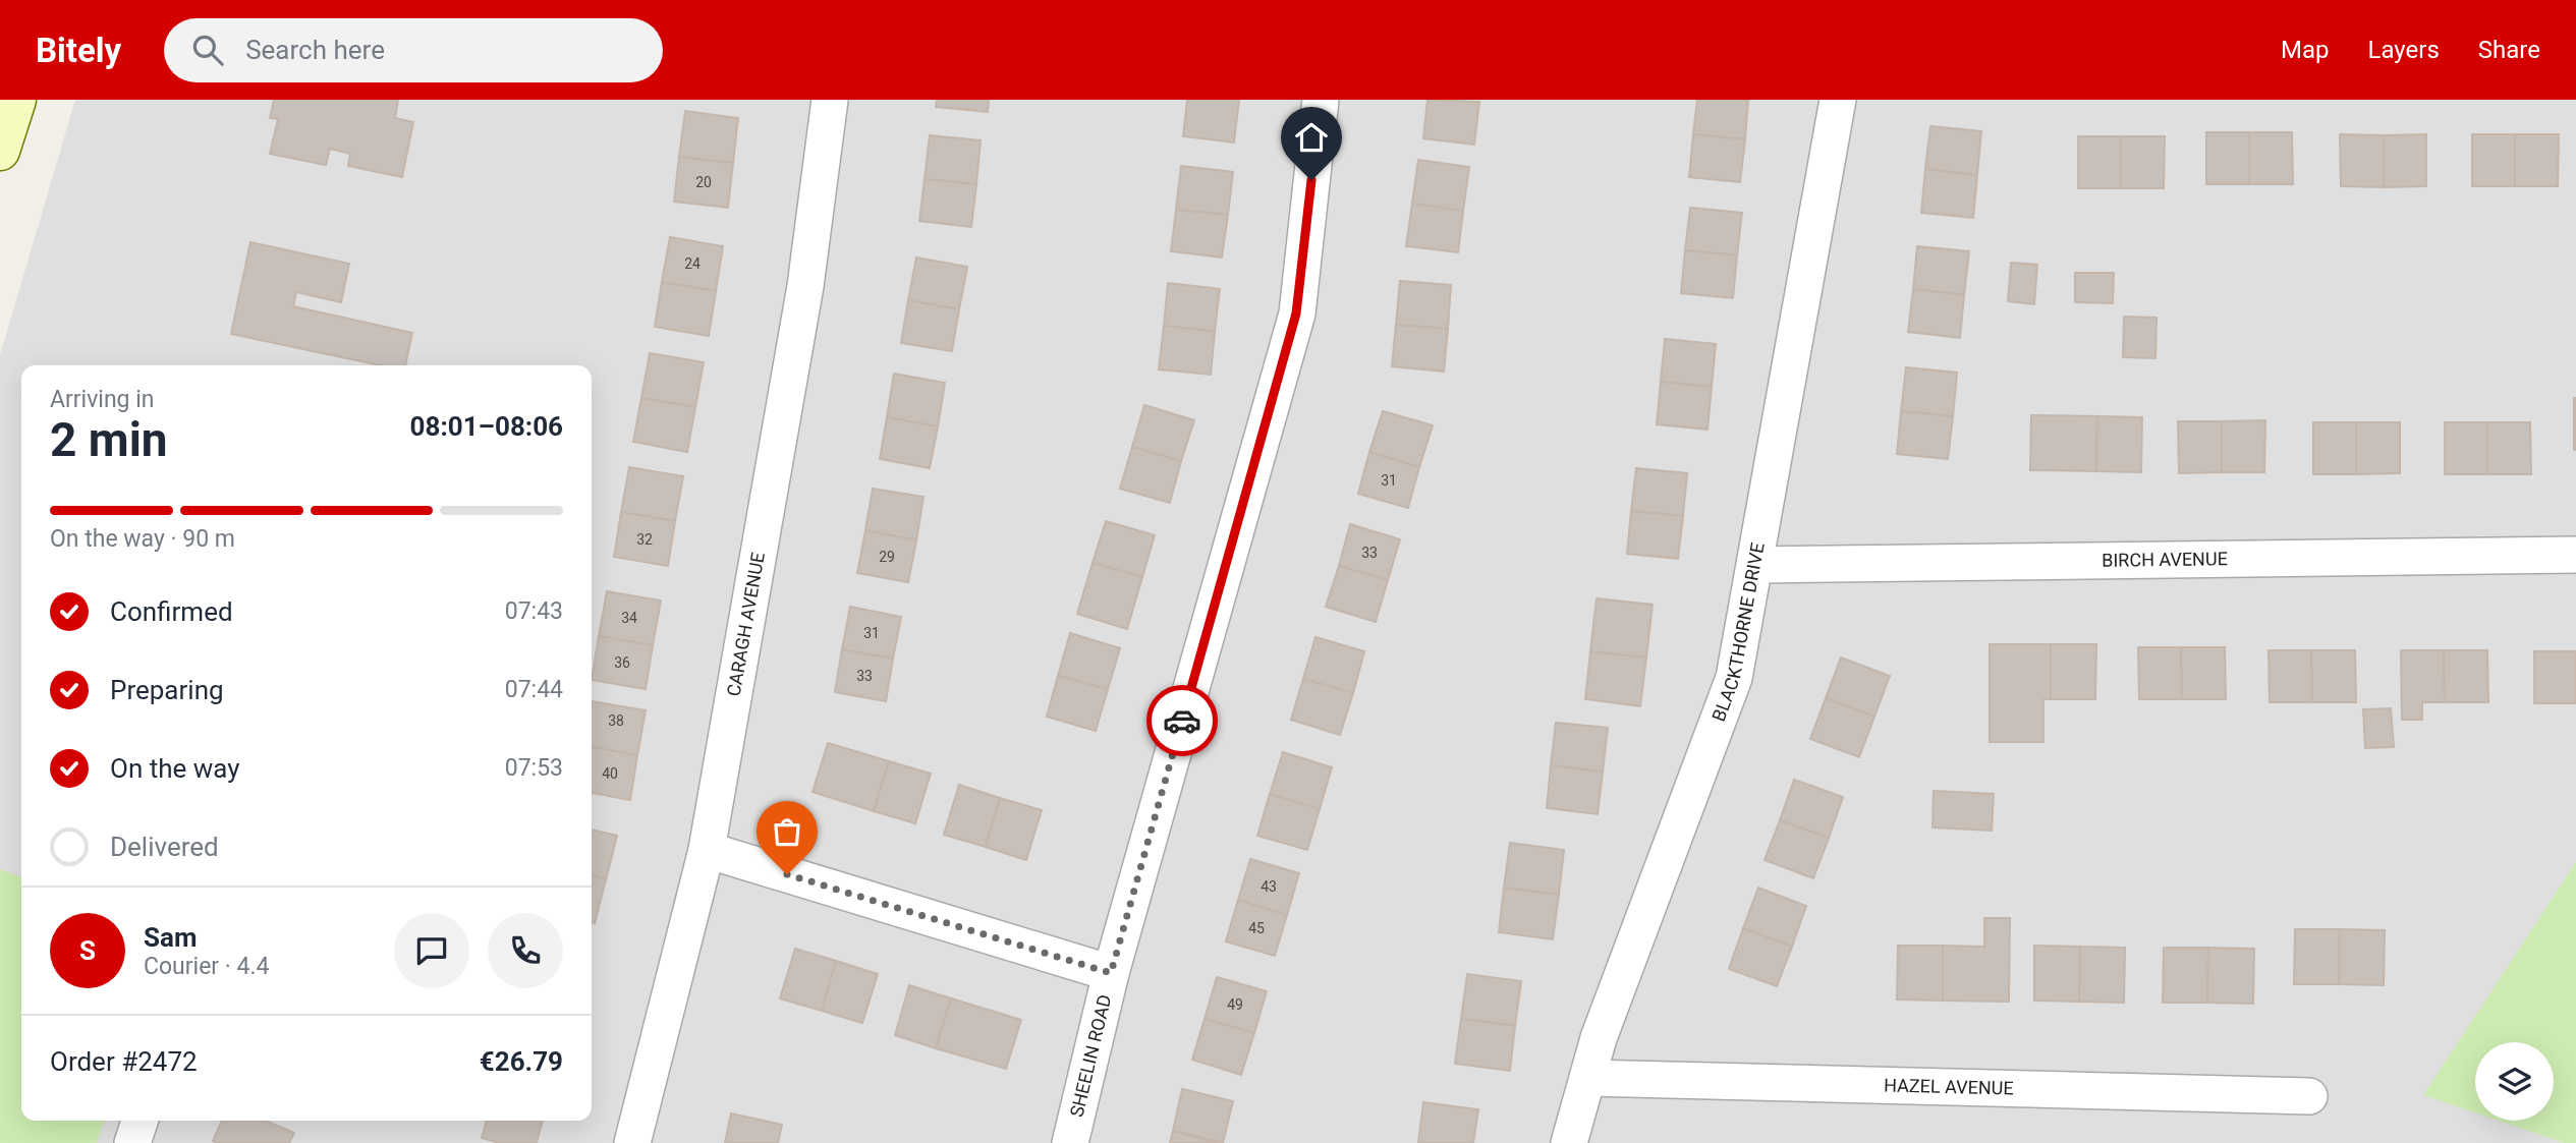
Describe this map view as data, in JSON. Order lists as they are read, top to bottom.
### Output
{
  "streets": {
    "street": [
      "BIRCH AVENUE",
      "CARAGH AVENUE",
      "BLACKTHORNE DRIVE",
      "SHEELIN ROAD",
      "HAZEL AVENUE"
    ]
  },
  "crossings": [
    ["BIRCH AVENUE", "BLACKTHORNE DRIVE"],
    ["BLACKTHORNE DRIVE", "HAZEL AVENUE"]
  ],
  "house_numbers": [
    "20",
    "24",
    "31",
    "32",
    "33",
    "29",
    "34",
    "31",
    "36",
    "33",
    "38",
    "40",
    "43",
    "45",
    "49"
  ],
  "page": {
    "header": "Bitely",
    "search": "Search here",
    "nav": ["Map", "Layers", "Share"],
    "heading": ["2 min", "Arriving in", "08:01–08:06"],
    "panel": [
      "Sam",
      "Courier · 4.4",
      "Order #2472",
      "€26.79"
    ],
    "bar": "On the way · 90 m",
    "list": [
      ["Confirmed", "07:43"],
      ["Preparing", "07:44"],
      ["On the way", "07:53"],
      "Delivered"
    ],
    "round": "S"
  }
}
